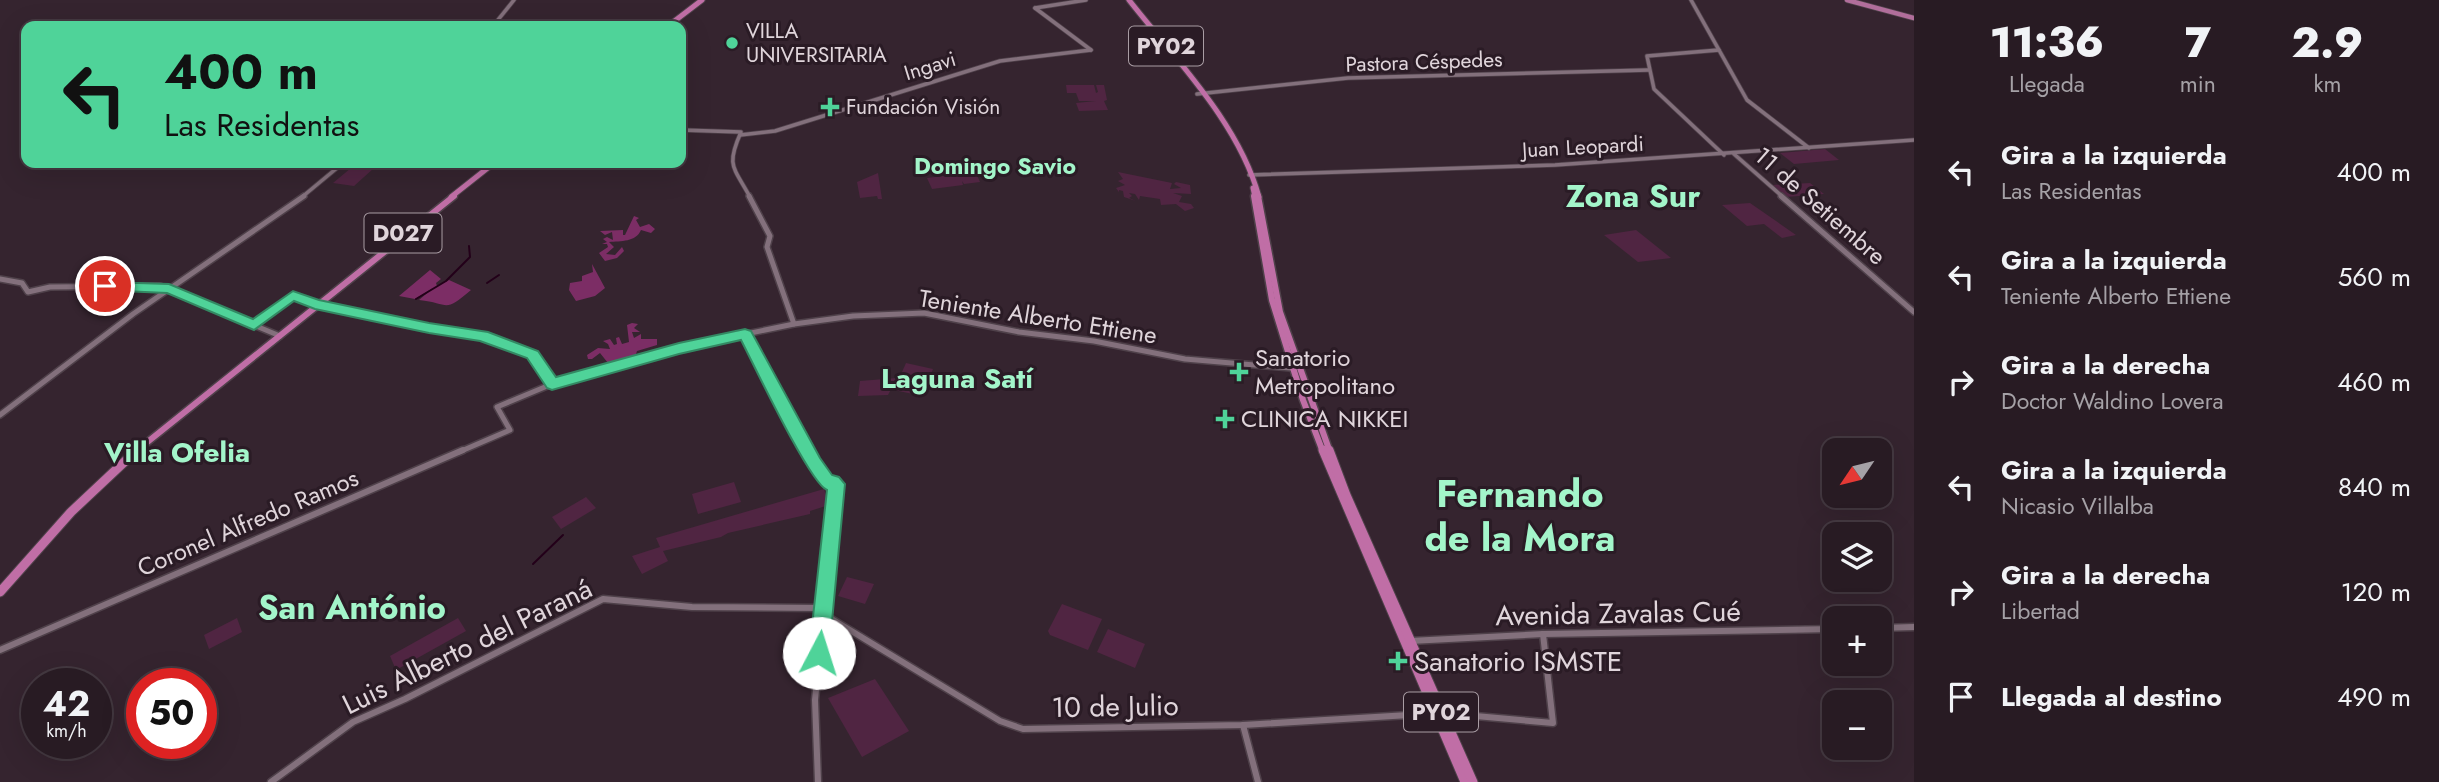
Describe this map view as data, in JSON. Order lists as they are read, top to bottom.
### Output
{
  "streets": {
    "highway": ["PY02", "D027"],
    "main road": [
      "Pastora Céspedes",
      "Ingavi",
      "Juan Leopardi",
      "11 de Setiembre",
      "Teniente Alberto Ettiene",
      "Coronel Alfredo Ramos",
      "Avenida Zavalas Cué",
      "Luis Alberto del Paraná",
      "10 de Julio"
    ]
  },
  "crossings": [
    ["PY02", "Pastora Céspedes"],
    ["PY02", "Juan Leopardi"],
    ["PY02", "Teniente Alberto Ettiene"],
    ["PY02", "Avenida Zavalas Cué"],
    ["PY02", "10 de Julio"],
    ["Juan Leopardi", "11 de Setiembre"],
    ["Teniente Alberto Ettiene", "Coronel Alfredo Ramos"],
    ["Avenida Zavalas Cué", "10 de Julio"],
    ["Luis Alberto del Paraná", "10 de Julio"]
  ],
  "districts": [
    "Domingo Savio",
    "Zona Sur",
    "Laguna Satí",
    "Villa Ofelia",
    "Fernando de la Mora",
    "San António"
  ],
  "places": {
    "other": ["VILLA UNIVERSITARIA"],
    "health": [
      "Fundación Visión",
      "Sanatorio Metropolitano",
      "CLINICA NIKKEI",
      "Sanatorio ISMSTE"
    ]
  },
  "north": "bottom left",
  "page": {
    "eta": [
      "11:36",
      "Llegada",
      "7",
      "min",
      "2.9",
      "km"
    ],
    "turn": ["400 m", "Las Residentas"],
    "list": [
      {
        "name": "Gira a la izquierda",
        "note": "Las Residentas",
        "value": "400 m"
      },
      {
        "name": "Gira a la izquierda",
        "note": "Teniente Alberto Ettiene",
        "value": "560 m"
      },
      {
        "name": "Gira a la derecha",
        "note": "Doctor Waldino Lovera",
        "value": "460 m"
      },
      {
        "name": "Gira a la izquierda",
        "note": "Nicasio Villalba",
        "value": "840 m"
      },
      {
        "name": "Gira a la derecha",
        "note": "Libertad",
        "value": "120 m"
      },
      {
        "name": "Llegada al destino",
        "value": "490 m"
      }
    ],
    "map_buttons": ["+", "−"],
    "speed": "42 km/h",
    "limit": "50"
  }
}
